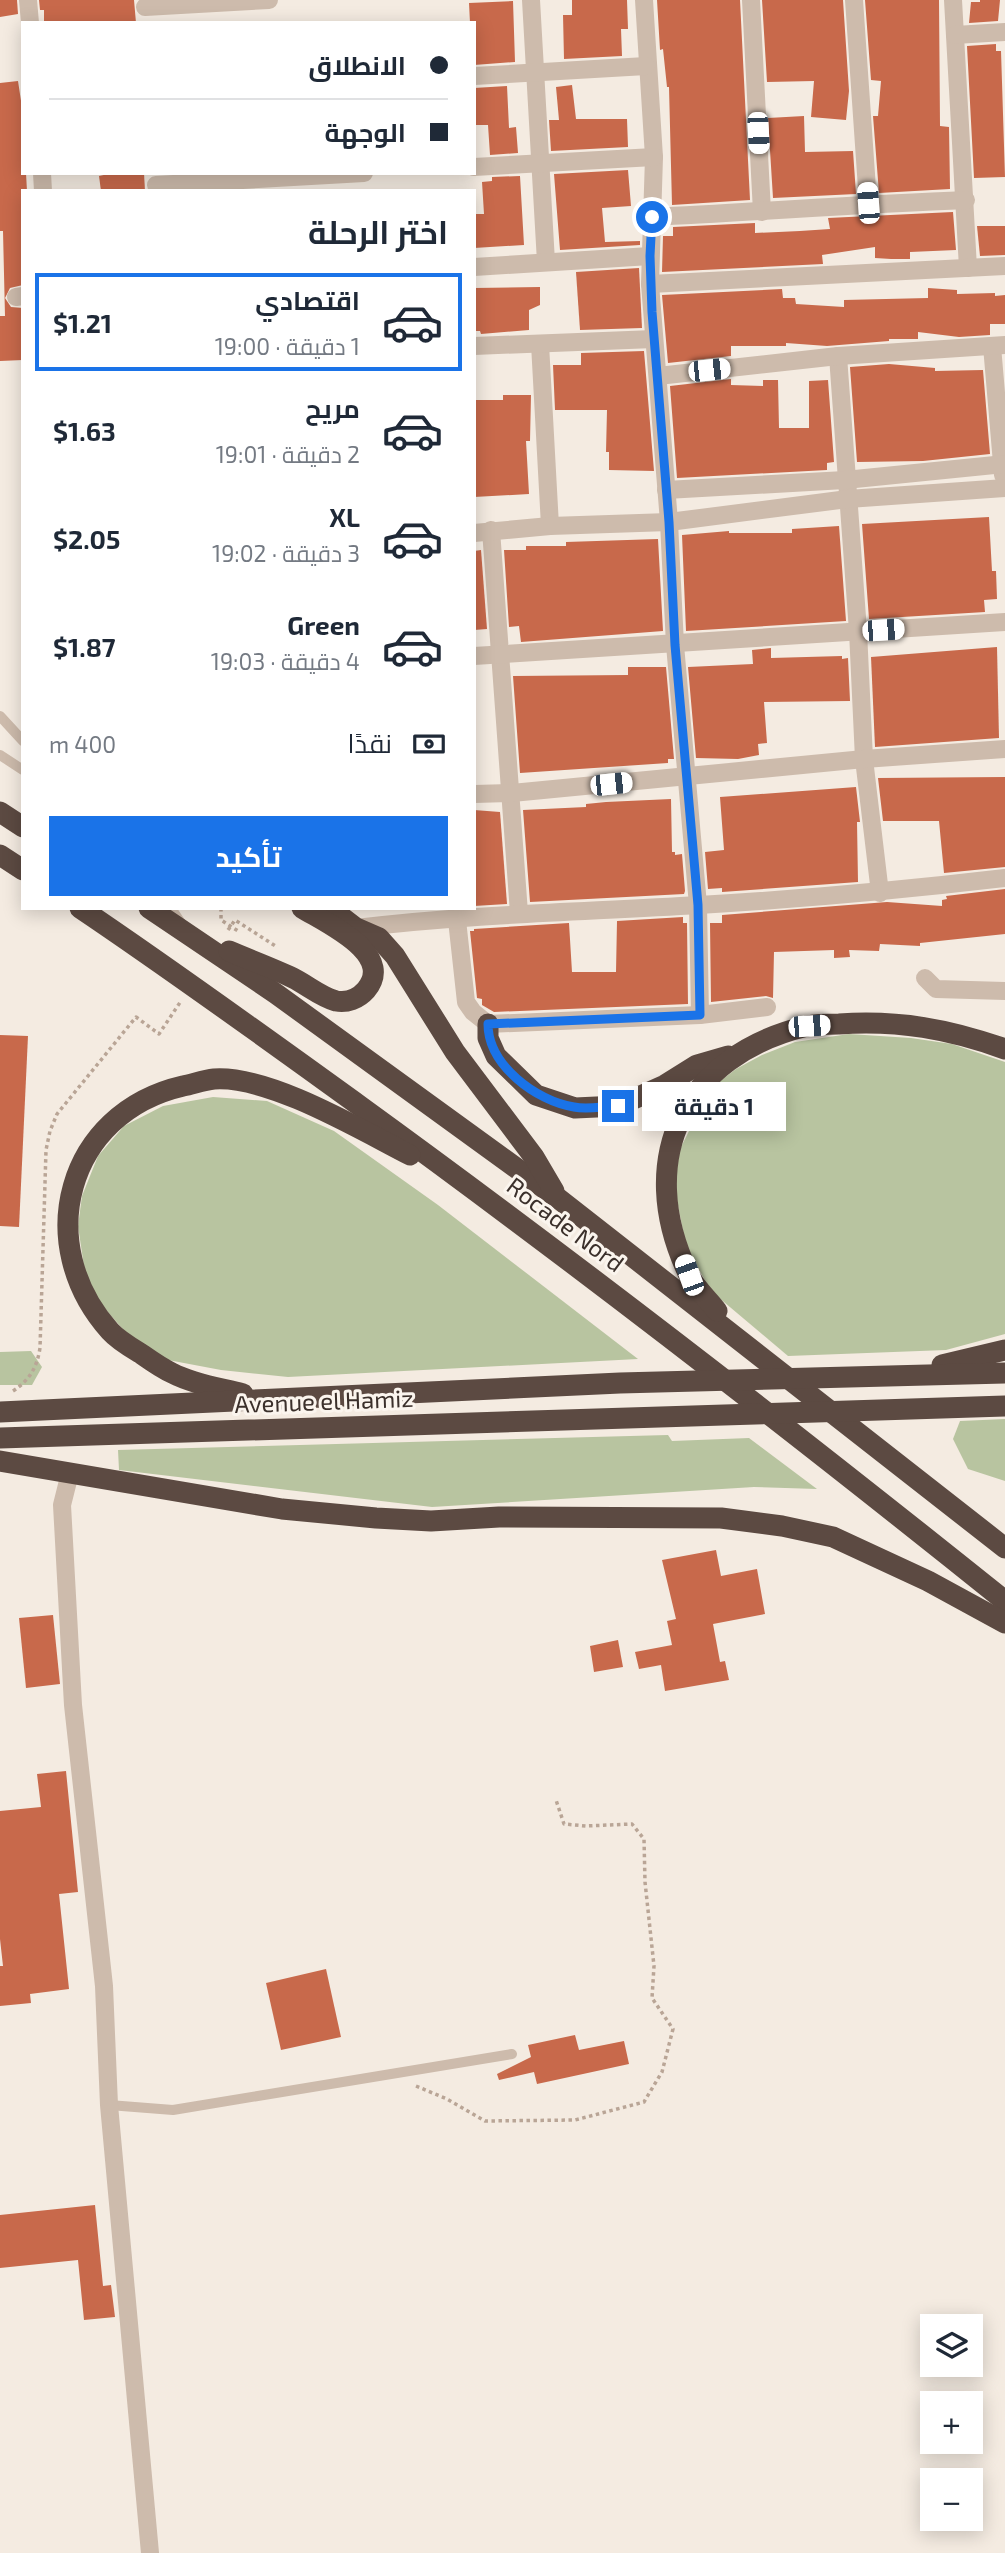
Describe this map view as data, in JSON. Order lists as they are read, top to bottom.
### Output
{
  "streets": {
    "highway": ["Rocade Nord", "Avenue el Hamiz"]
  },
  "page": {
    "banner": ["الانطلاق", "الوجهة"],
    "heading": "اختر الرحلة",
    "list": [
      {
        "name": "اقتصادي",
        "note": "1 دقيقة · 19:00",
        "value": "$1.21"
      },
      {
        "name": "مريح",
        "note": "2 دقيقة · 19:01",
        "value": "$1.63"
      },
      {
        "name": "XL",
        "note": "3 دقيقة · 19:02",
        "value": "$2.05"
      },
      {
        "name": "Green",
        "note": "4 دقيقة · 19:03",
        "value": "$1.87"
      }
    ],
    "pay": ["نقدًا", "400 m"],
    "buttons": "تأكيد",
    "bubble": "1 دقيقة",
    "map_buttons": ["+", "−"]
  }
}
